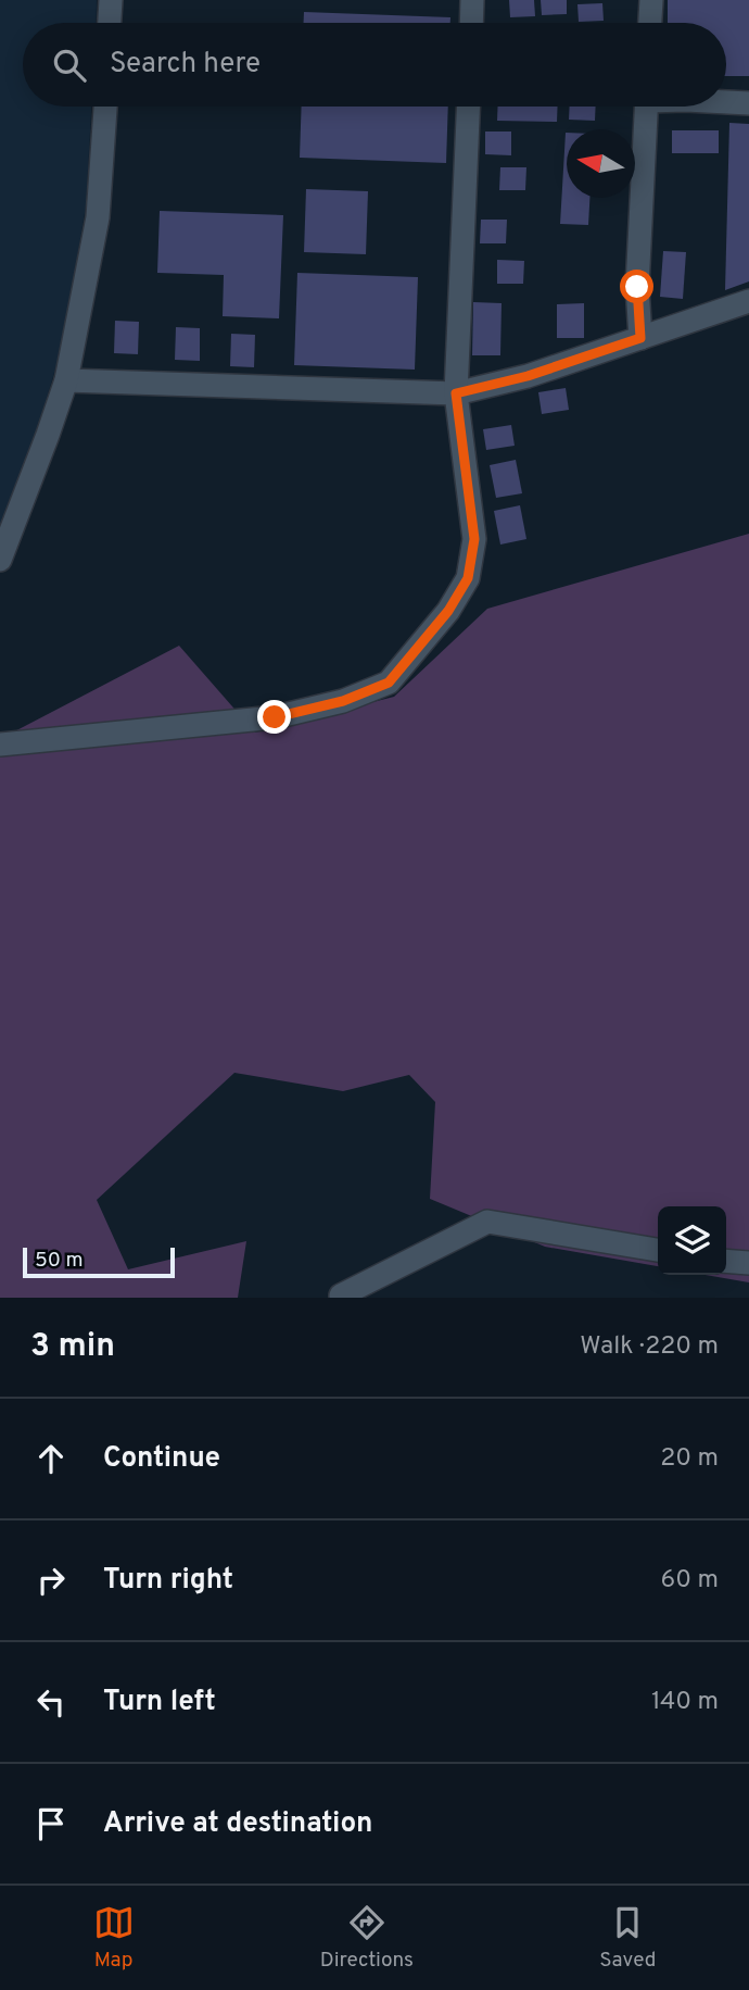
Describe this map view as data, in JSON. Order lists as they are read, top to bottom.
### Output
{
  "scale_bar": "50 m",
  "north": "left",
  "page": {
    "search": "Search here",
    "scale": "50 m",
    "heading": ["3 min", "Walk · 220 m"],
    "list": [
      ["Continue", "20 m"],
      ["Turn right", "60 m"],
      ["Turn left", "140 m"],
      "Arrive at destination"
    ],
    "nav": ["Map", "Directions", "Saved"]
  }
}
